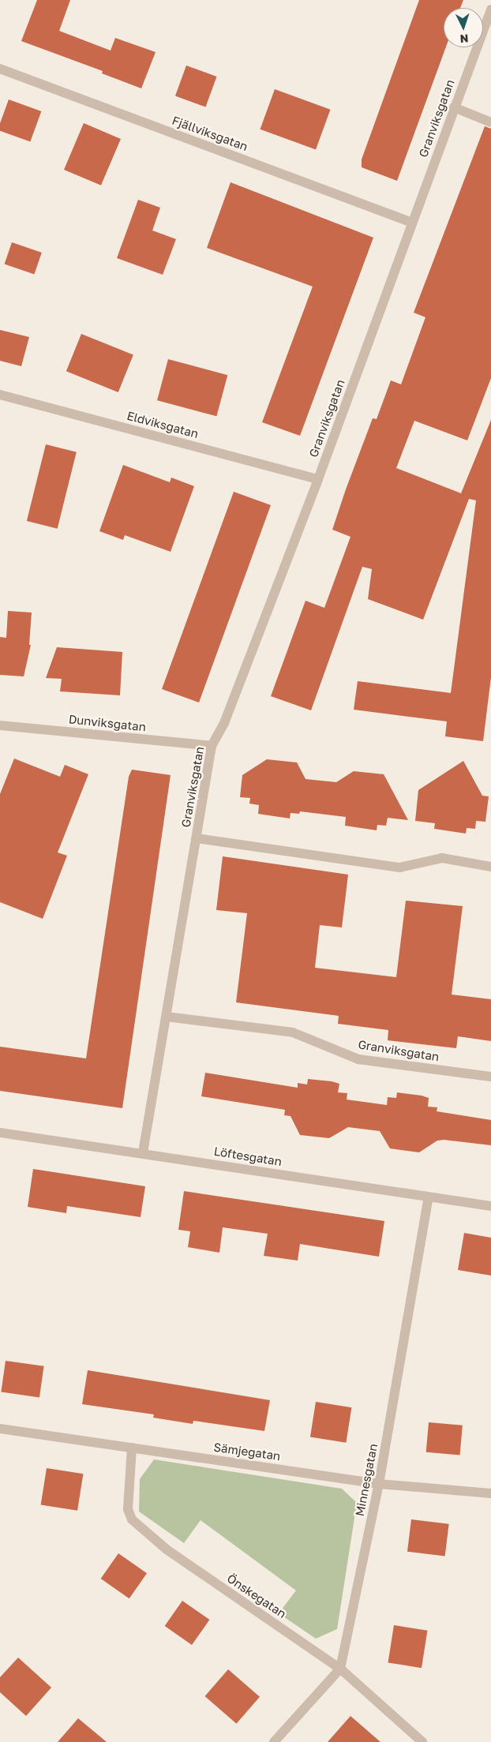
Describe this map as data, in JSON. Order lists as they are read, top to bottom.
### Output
{
  "streets": {
    "street": [
      "Granviksgatan",
      "Fjällviksgatan",
      "Eldviksgatan",
      "Dunviksgatan",
      "Löftesgatan",
      "Sämjegatan",
      "Minnesgatan",
      "Önskegatan"
    ]
  },
  "crossings": [
    ["Granviksgatan", "Fjällviksgatan"],
    ["Granviksgatan", "Eldviksgatan"],
    ["Granviksgatan", "Dunviksgatan"],
    ["Granviksgatan", "Löftesgatan"],
    ["Löftesgatan", "Minnesgatan"],
    ["Sämjegatan", "Minnesgatan"],
    ["Sämjegatan", "Önskegatan"],
    ["Minnesgatan", "Önskegatan"]
  ],
  "north": "bottom"
}
